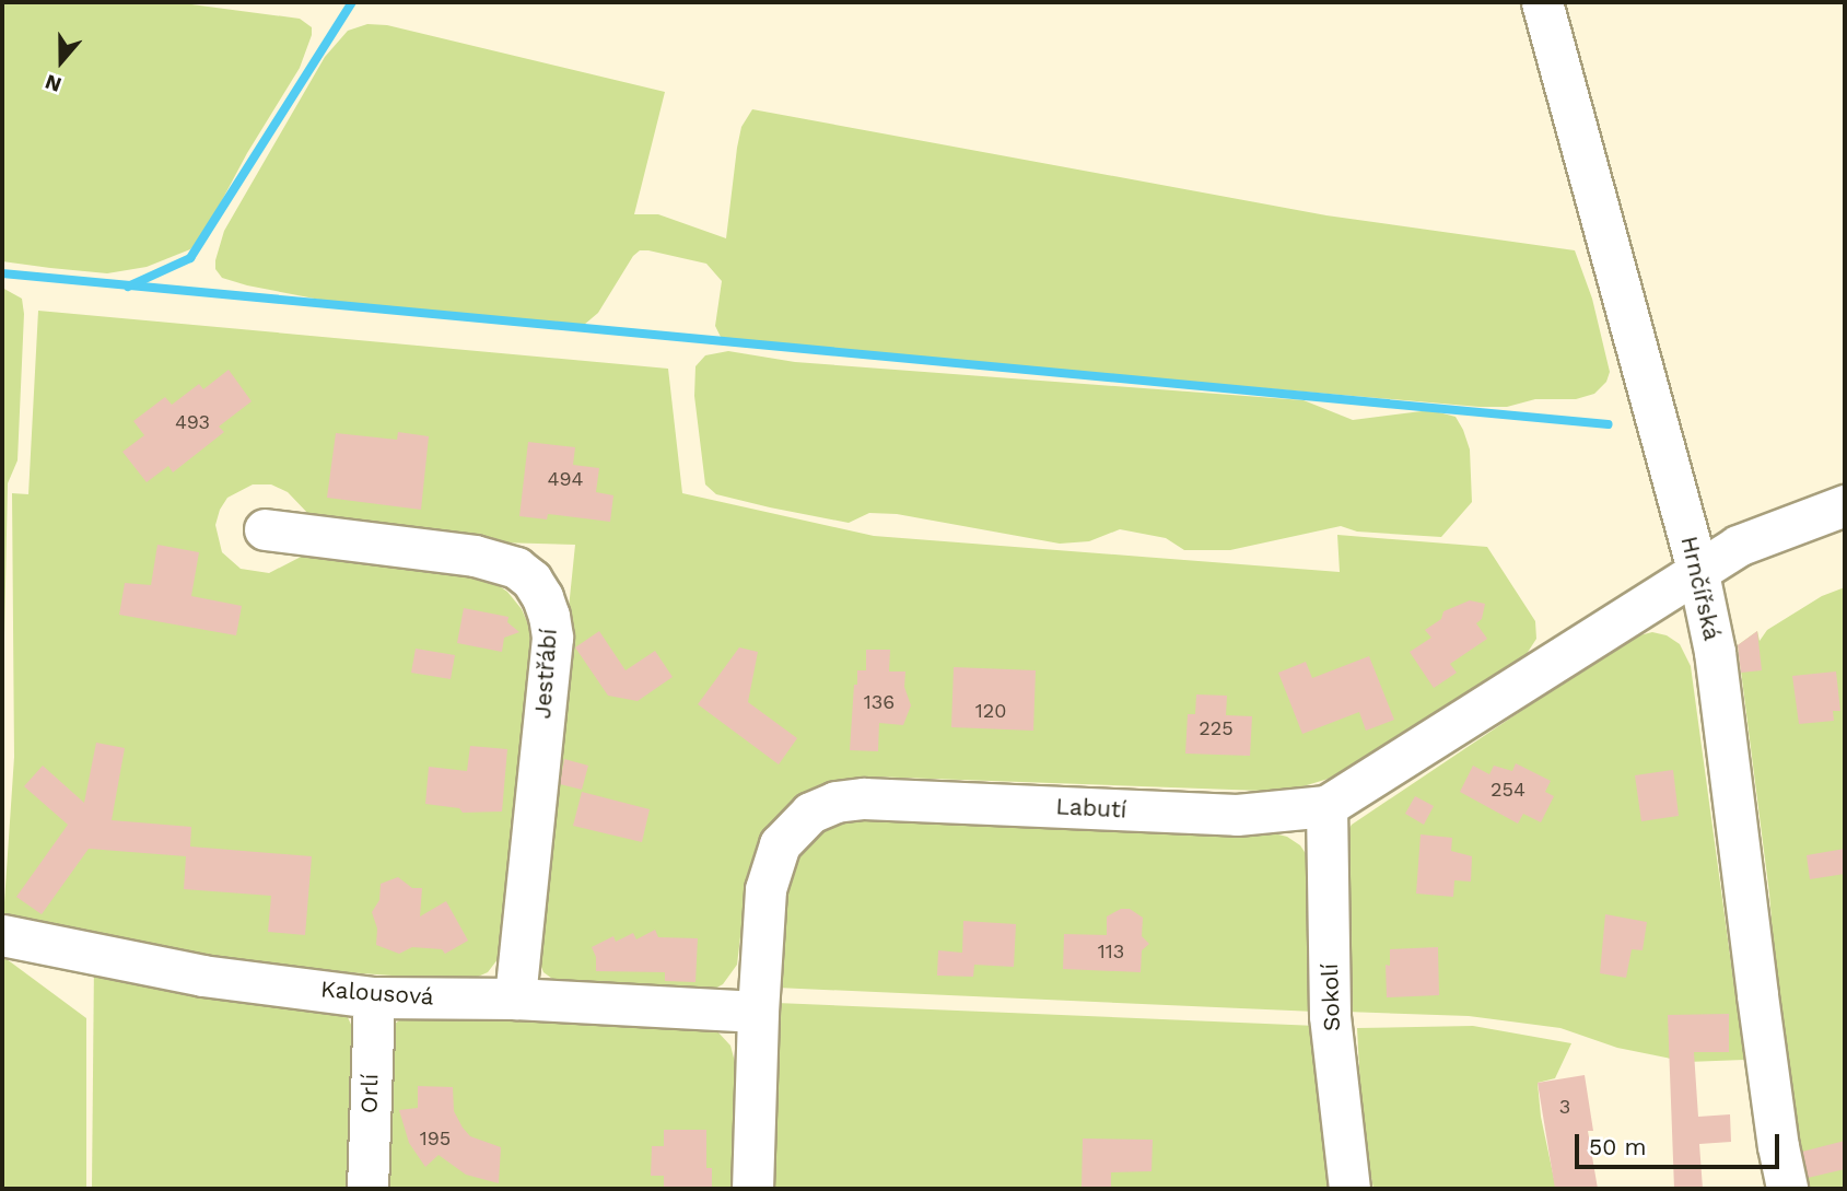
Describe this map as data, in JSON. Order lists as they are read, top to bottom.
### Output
{
  "streets": {
    "street": [
      "Hrnčířská",
      "Jestřábí",
      "Labutí",
      "Kalousová",
      "Sokolí",
      "Orlí"
    ]
  },
  "crossings": [
    ["Hrnčířská", "Labutí"],
    ["Jestřábí", "Kalousová"],
    ["Labutí", "Kalousová"],
    ["Labutí", "Sokolí"],
    ["Kalousová", "Orlí"]
  ],
  "house_numbers": [
    "493",
    "494",
    "136",
    "120",
    "225",
    "254",
    "113",
    "3",
    "195"
  ],
  "scale_bar": "50 m",
  "north": "bottom"
}
